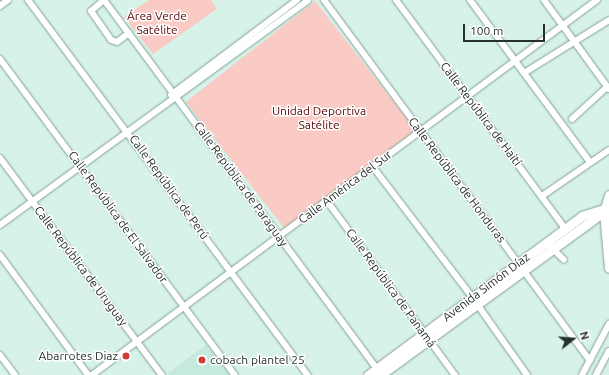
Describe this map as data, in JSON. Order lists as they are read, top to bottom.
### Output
{
  "streets": {
    "main road": ["Avenida Simón Díaz"],
    "street": [
      "Calle República de Haití",
      "Calle República de Honduras",
      "Calle República de Paraguay",
      "Calle República de Perú",
      "Calle América del Sur",
      "Calle República de El Salvador",
      "Calle República de Uruguay",
      "Calle República de Panamá"
    ]
  },
  "crossings": [
    ["Calle República de Haití", "Calle América del Sur"],
    ["Calle República de Haití", "Avenida Simón Díaz"],
    ["Calle República de Honduras", "Calle América del Sur"],
    ["Calle República de Honduras", "Avenida Simón Díaz"],
    ["Calle República de Paraguay", "Calle América del Sur"],
    ["Calle República de Paraguay", "Avenida Simón Díaz"],
    ["Calle República de Perú", "Calle América del Sur"],
    ["Calle América del Sur", "Calle República de El Salvador"],
    ["Calle América del Sur", "Calle República de Uruguay"],
    ["Calle América del Sur", "Calle República de Panamá"],
    ["Avenida Simón Díaz", "Calle República de Panamá"]
  ],
  "parks": ["Área Verde Satélite", "Unidad Deportiva Satélite"],
  "places": ["Abarrotes Diaz", "cobach plantel 25"],
  "scale_bar": "100 m",
  "north": "right"
}
